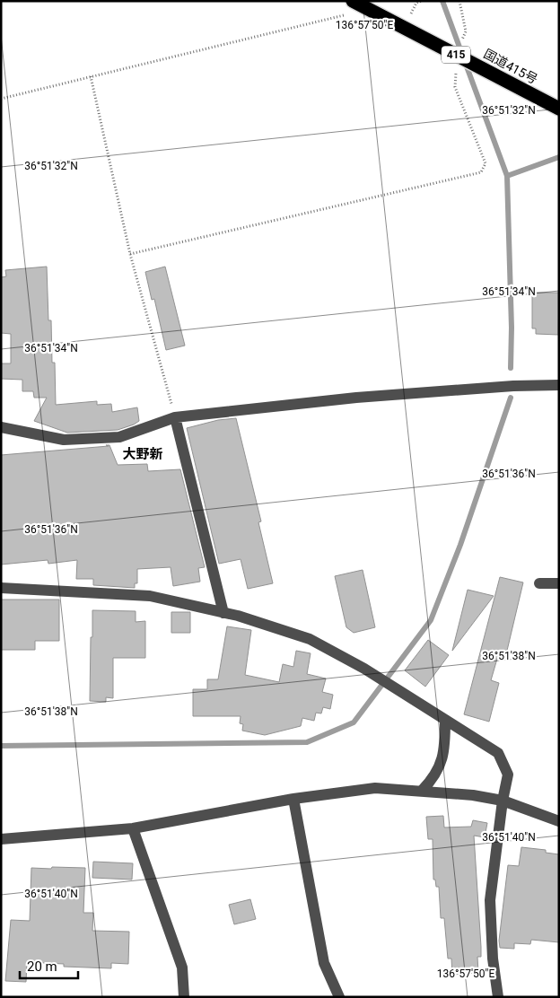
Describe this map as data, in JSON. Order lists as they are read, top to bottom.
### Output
{
  "streets": {
    "highway": ["415", "国道415号"]
  },
  "districts": ["大野新"],
  "scale_bar": "20 m",
  "coordinates": [
    "136°57'50\"E",
    "36°51'32\"N",
    "36°51'34\"N",
    "36°51'36\"N",
    "36°51'38\"N",
    "36°51'40\"N"
  ]
}
